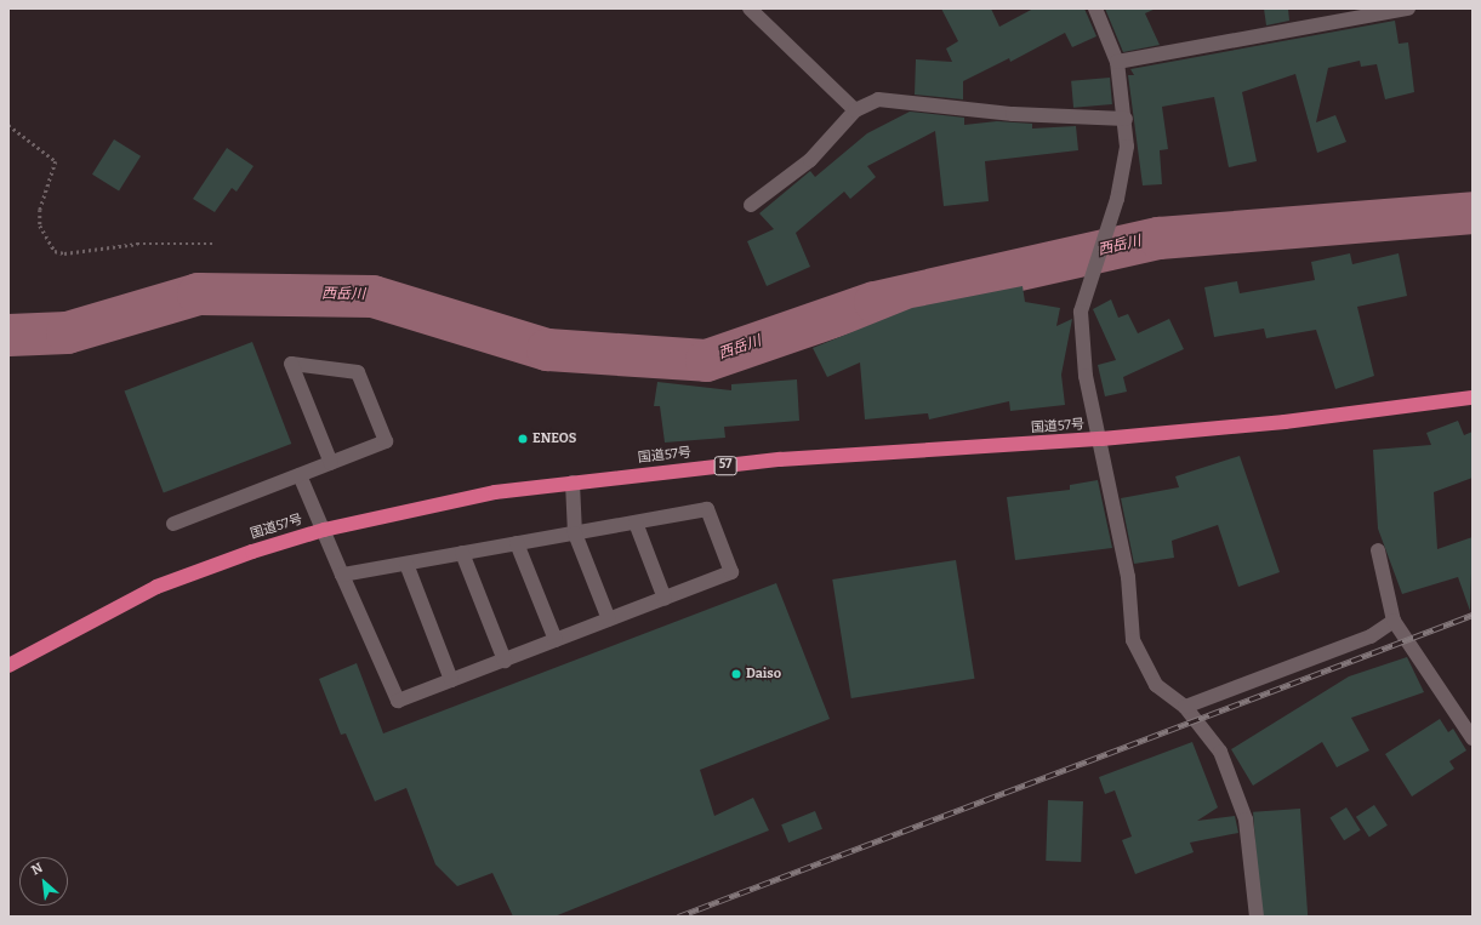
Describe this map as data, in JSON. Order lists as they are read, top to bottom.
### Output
{
  "streets": {
    "highway": ["国道57号", "57"]
  },
  "water": ["西岳川"],
  "places": ["ENEOS", "Daiso"],
  "north": "top left"
}
